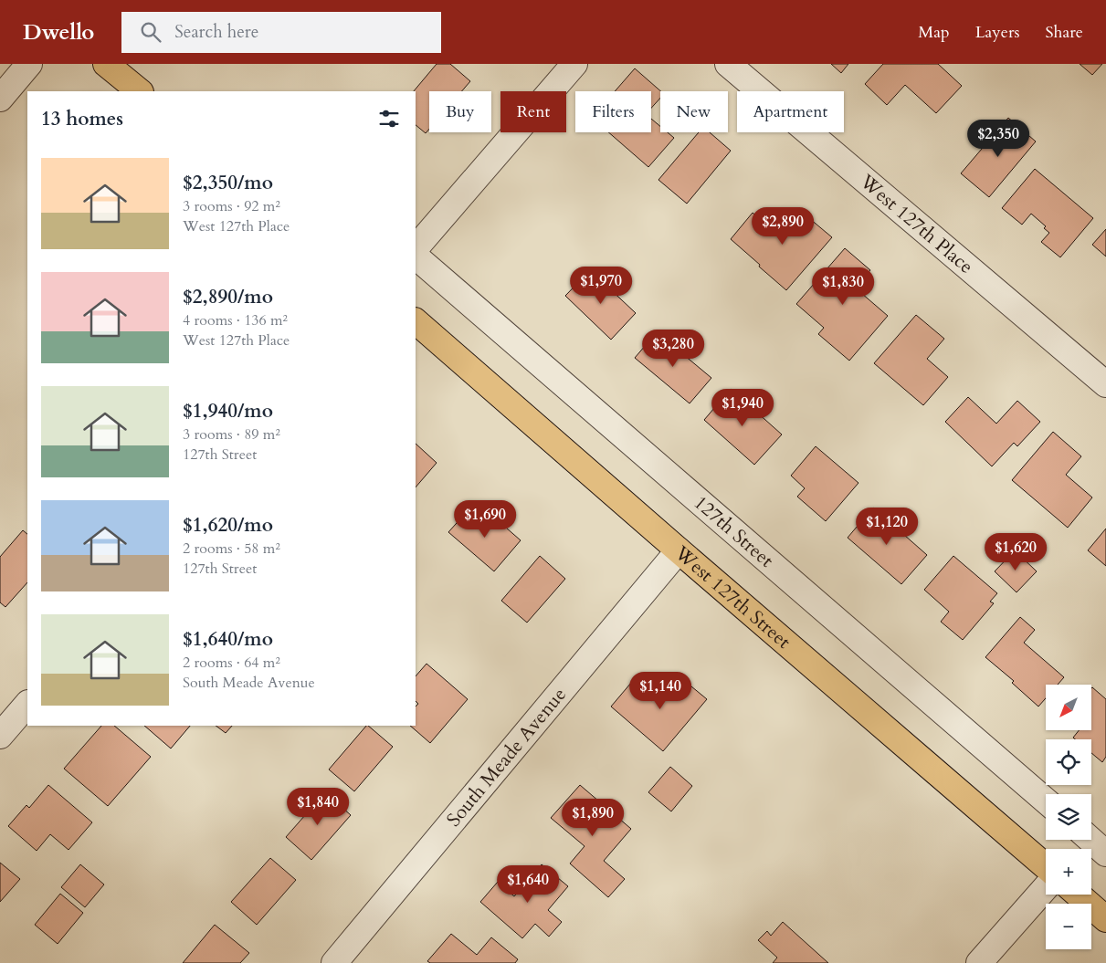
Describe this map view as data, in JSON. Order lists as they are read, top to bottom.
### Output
{
  "streets": {
    "main road": ["West 127th Street"],
    "street": ["West 127th Place", "127th Street", "South Meade Avenue"]
  },
  "crossings": [
    ["West 127th Street", "South Meade Avenue"]
  ],
  "north": "bottom left",
  "page": {
    "header": "Dwello",
    "search": "Search here",
    "nav": ["Map", "Layers", "Share"],
    "chip": [
      "Buy",
      "Rent",
      "Filters",
      "New",
      "Apartment"
    ],
    "heading": "13 homes",
    "price": [
      "$2,350",
      "$2,890",
      "$1,970",
      "$1,830",
      "$3,280",
      "$1,940",
      "$1,690",
      "$1,120",
      "$1,620",
      "$1,140",
      "$1,840",
      "$1,890",
      "$1,640"
    ],
    "list": [
      {
        "name": "$2,350/mo",
        "note": "3 rooms · 92 m² · West 127th Place"
      },
      {
        "name": "$2,890/mo",
        "note": "4 rooms · 136 m² · West 127th Place"
      },
      {
        "name": "$1,940/mo",
        "note": "3 rooms · 89 m² · 127th Street"
      },
      {
        "name": "$1,620/mo",
        "note": "2 rooms · 58 m² · 127th Street"
      },
      {
        "name": "$1,640/mo",
        "note": "2 rooms · 64 m² · South Meade Avenue"
      }
    ],
    "map_buttons": ["+", "−"]
  }
}
